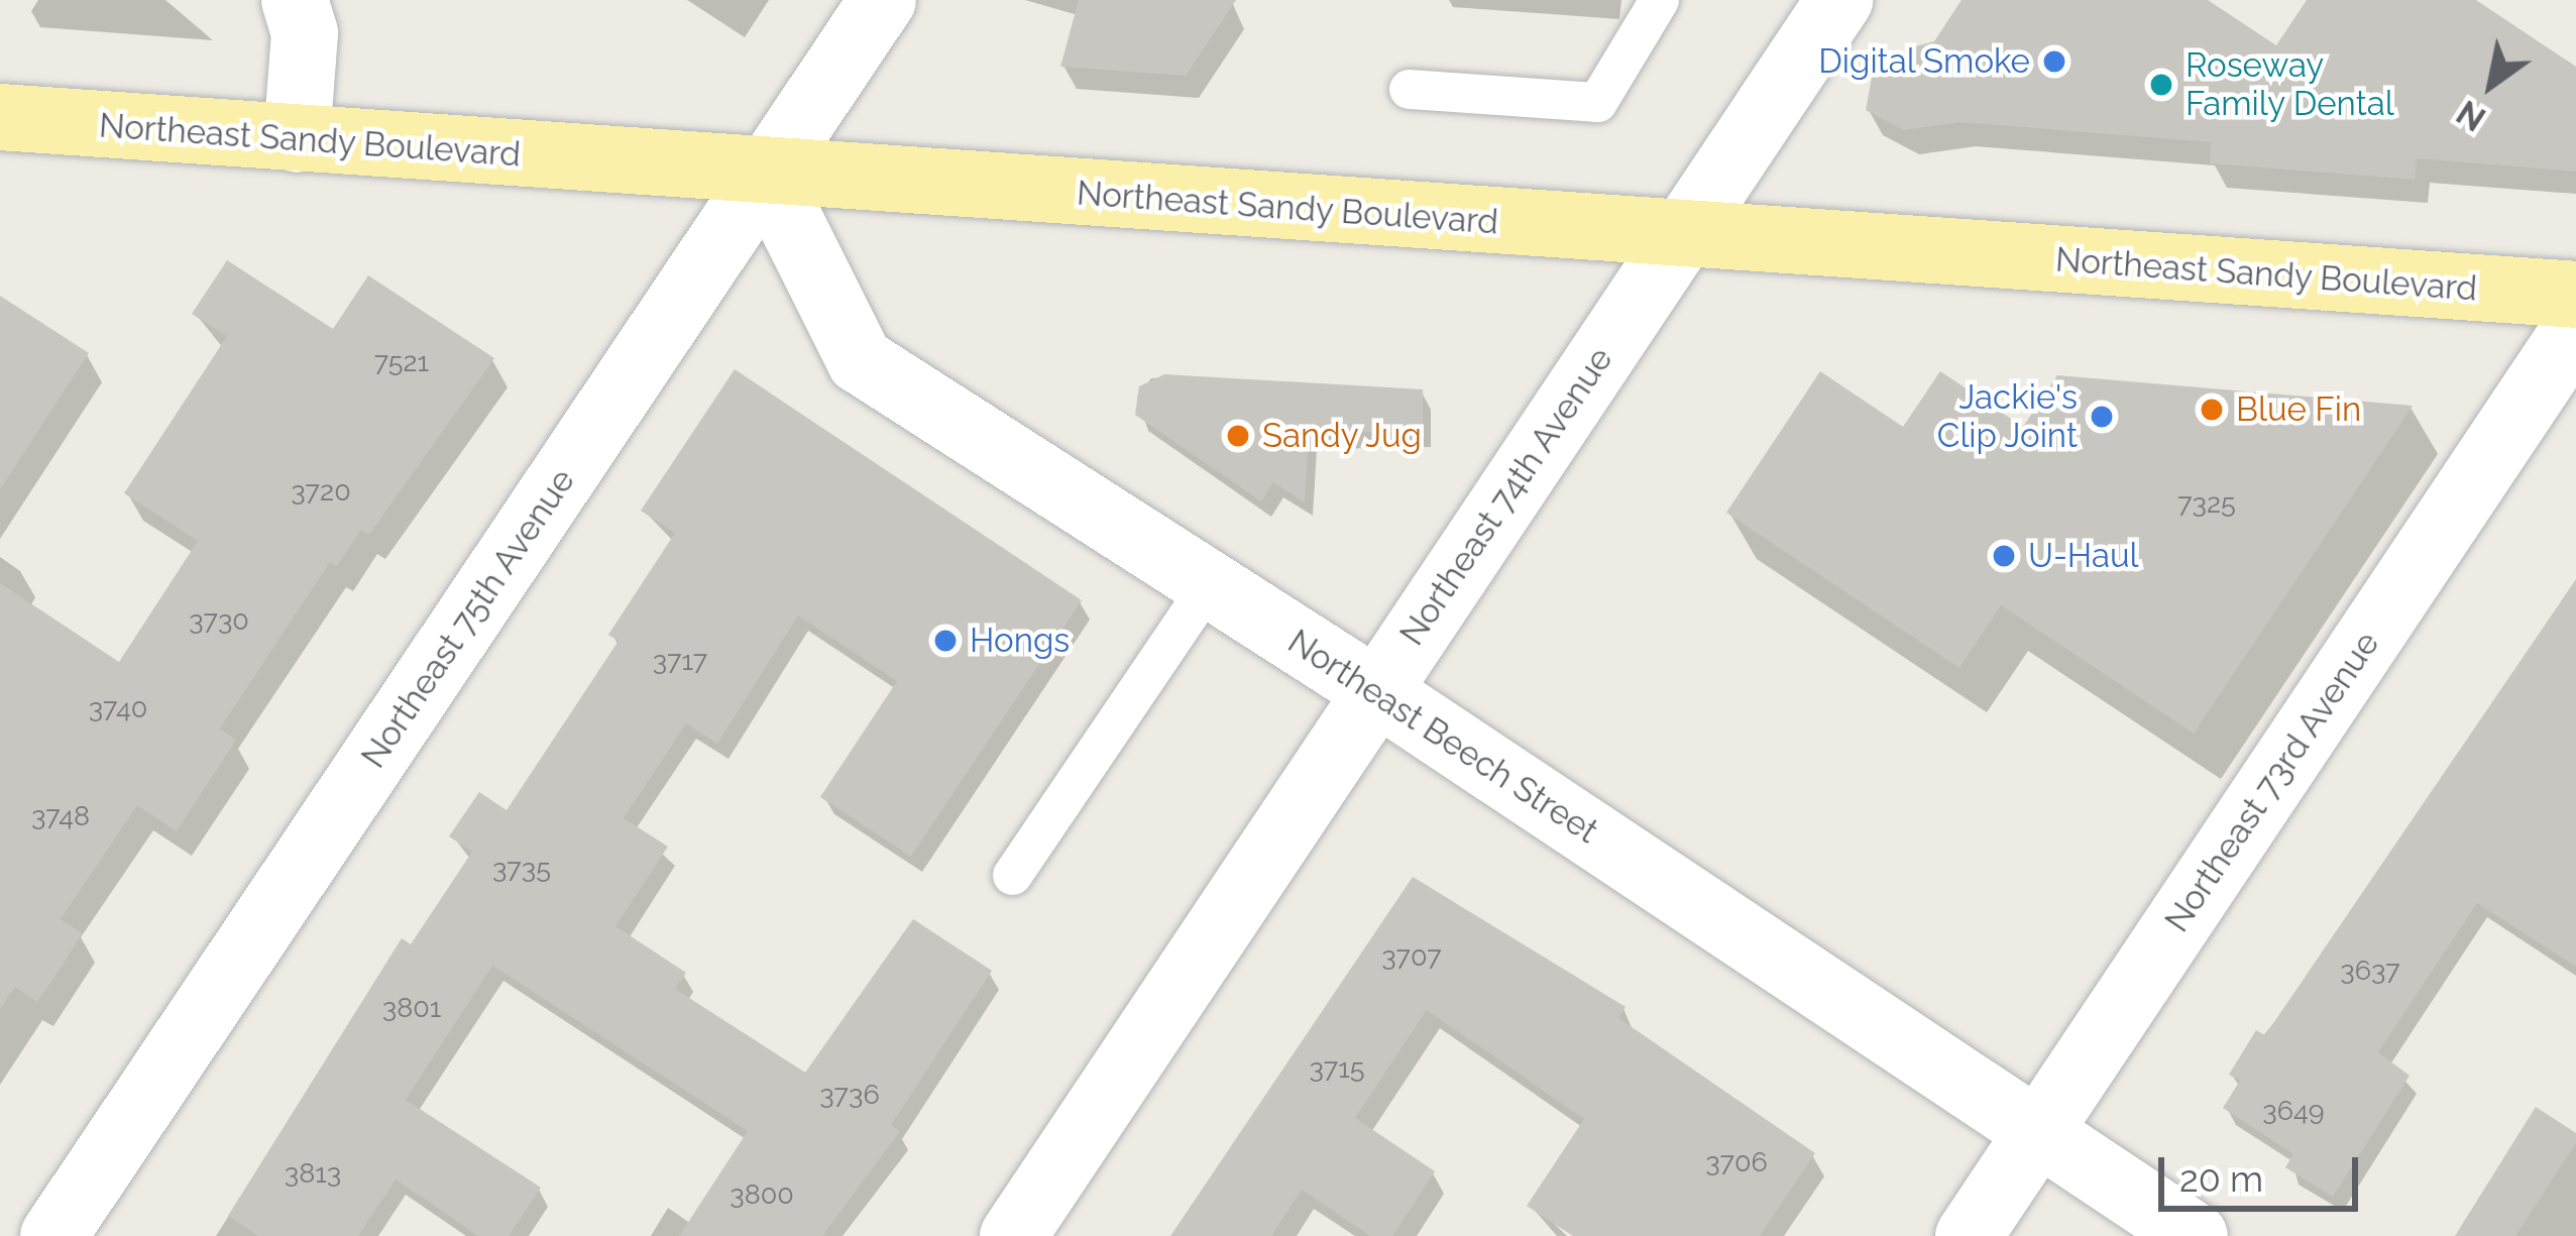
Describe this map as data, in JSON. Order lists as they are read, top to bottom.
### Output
{
  "streets": {
    "main road": ["Northeast Sandy Boulevard"],
    "street": [
      "Northeast 74th Avenue",
      "Northeast 75th Avenue",
      "Northeast Beech Street",
      "Northeast 73rd Avenue"
    ]
  },
  "crossings": [
    ["Northeast Sandy Boulevard", "Northeast 74th Avenue"],
    ["Northeast Sandy Boulevard", "Northeast 75th Avenue"],
    ["Northeast Sandy Boulevard", "Northeast Beech Street"],
    ["Northeast 74th Avenue", "Northeast Beech Street"],
    ["Northeast 75th Avenue", "Northeast Beech Street"],
    ["Northeast Beech Street", "Northeast 73rd Avenue"]
  ],
  "places": [
    "Digital Smoke",
    "Roseway Family Dental",
    "Blue Fin",
    "Jackie's Clip Joint",
    "Sandy Jug",
    "U-Haul",
    "Hongs"
  ],
  "house_numbers": [
    "7521",
    "3720",
    "7325",
    "3730",
    "3717",
    "3740",
    "3748",
    "3735",
    "3707",
    "3637",
    "3801",
    "3715",
    "3736",
    "3649",
    "3706",
    "3813",
    "3800"
  ],
  "scale_bar": "20 m",
  "north": "bottom left"
}
